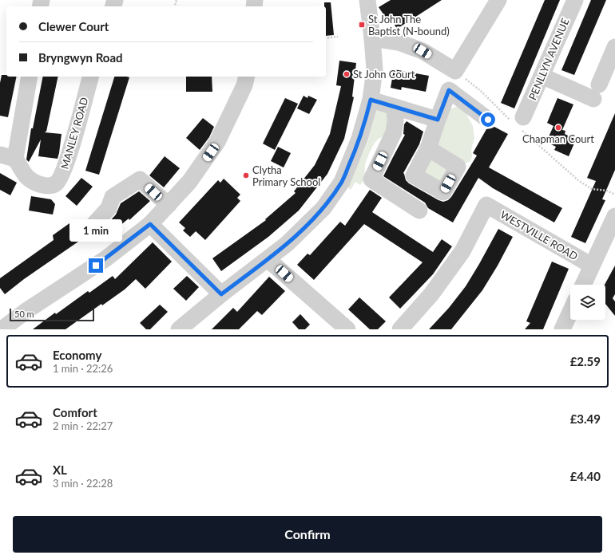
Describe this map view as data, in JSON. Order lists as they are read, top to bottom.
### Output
{
  "streets": {
    "street": ["PENLLYN AVENUE", "MANLEY ROAD", "WESTVILLE ROAD"]
  },
  "places": {
    "transit": ["St John The Baptist (N-bound)"],
    "other": ["St John Court", "Chapman Court", "Clytha Primary School"]
  },
  "scale_bar": "50 m",
  "page": {
    "banner": ["Clewer Court", "Bryngwyn Road"],
    "bubble": "1 min",
    "scale": "50 m",
    "list": [
      {
        "name": "Economy",
        "note": "1 min · 22:26",
        "value": "£2.59"
      },
      {
        "name": "Comfort",
        "note": "2 min · 22:27",
        "value": "£3.49"
      },
      {
        "name": "XL",
        "note": "3 min · 22:28",
        "value": "£4.40"
      }
    ],
    "buttons": "Confirm"
  }
}
